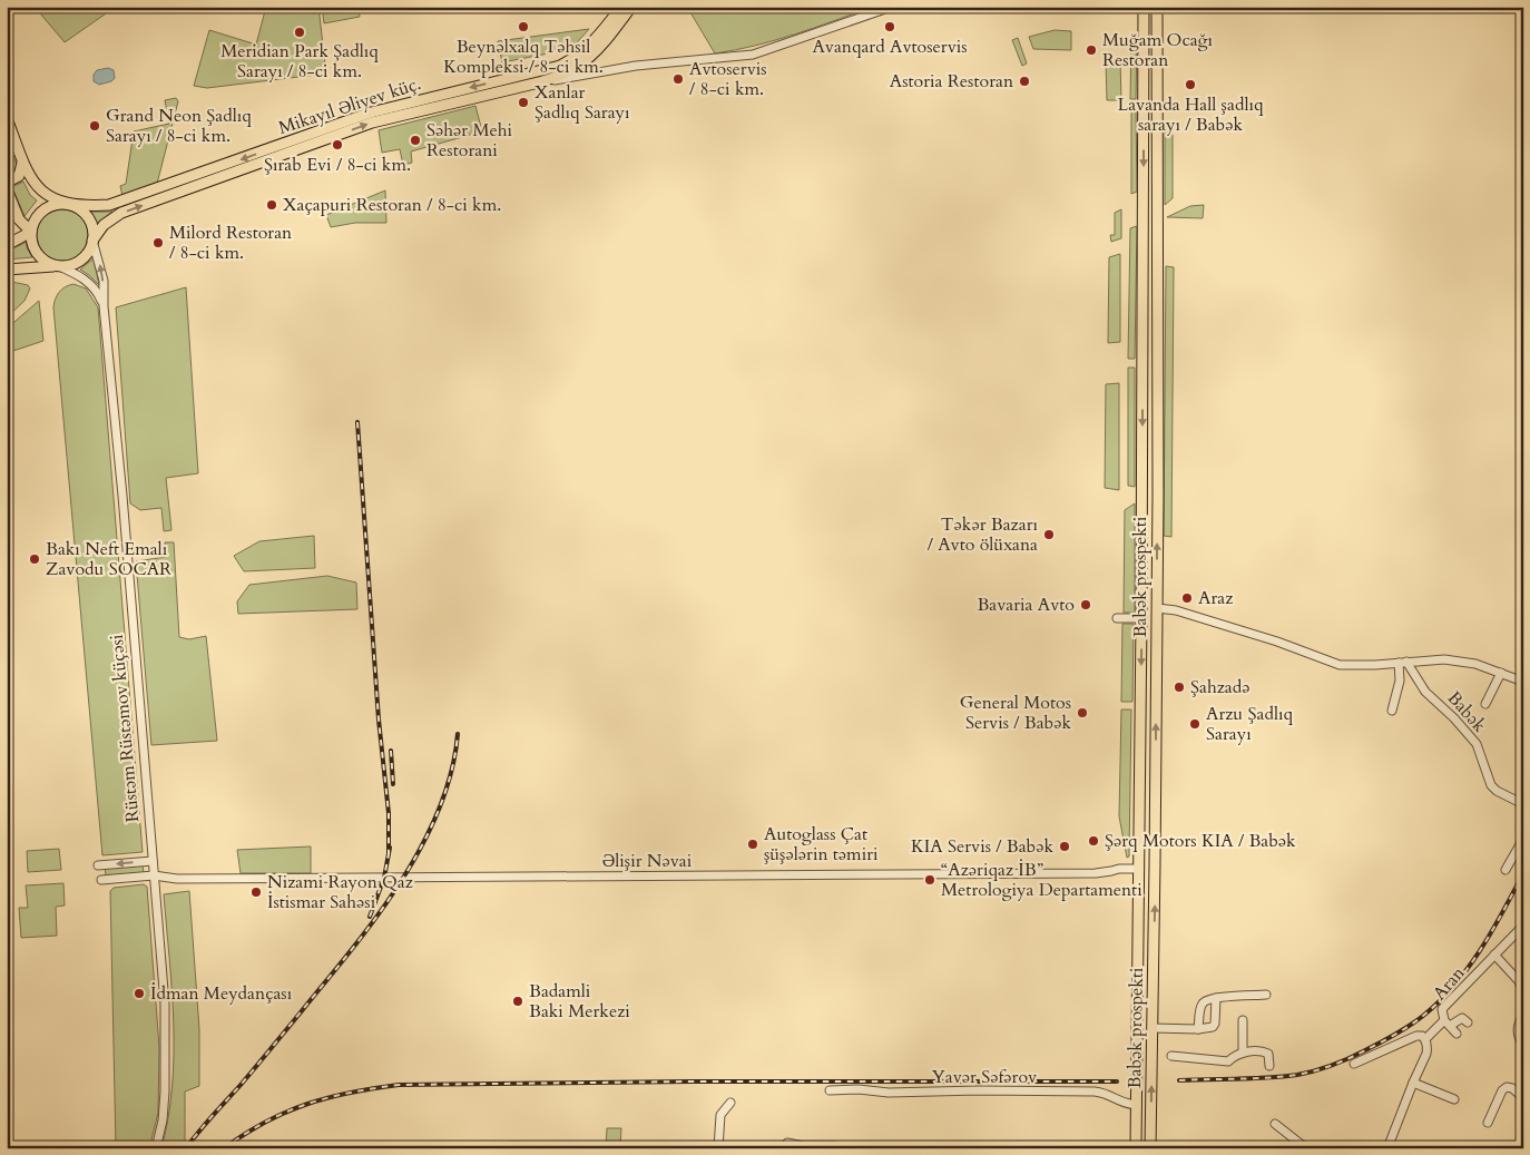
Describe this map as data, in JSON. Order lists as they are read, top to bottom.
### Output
{
  "streets": {
    "main road": ["Mikayıl Əliyev küç.", "Babək prospekti"],
    "street": [
      "Babək",
      "Rüstəm Rüstəmov küçəsi",
      "Əlişir Nəvai",
      "Aran",
      "Yavər Səfərov"
    ]
  },
  "crossings": [
    ["Mikayıl Əliyev küç.", "Rüstəm Rüstəmov küçəsi"],
    ["Babək prospekti", "Əlişir Nəvai"],
    ["Babək prospekti", "Yavər Səfərov"],
    ["Rüstəm Rüstəmov küçəsi", "Əlişir Nəvai"]
  ],
  "places": [
    "Beynəlxalq Təhsil Kompleksi / 8-ci km.",
    "Avanqard Avtoservis",
    "Meridian Park Şadlıq Sarayı / 8-ci km.",
    "Muğam Ocağı Restoran",
    "Avtoservis / 8-ci km.",
    "Astoria Restoran",
    "Lavanda Hall şadlıq sarayı / Babək",
    "Xanlar Şadlıq Sarayı",
    "Grand Neon Şadlıq Sarayı / 8-ci km.",
    "Səhər Mehi Restorani",
    "Şırab Evi / 8-ci km.",
    "Xaçapuri Restoran / 8-ci km.",
    "Milord Restoran / 8-ci km.",
    "Təkər Bazarı / Avto ölüxana",
    "Bakı Neft Emalı Zavodu SOCAR",
    "Araz",
    "Bavaria Avto",
    "Şahzadə",
    "General Motos Servis / Babək",
    "Arzu Şadlıq Sarayı",
    "Şərq Motors KIA / Babək",
    "Autoglass Çat şüşələrin təmiri",
    "KIA Servis / Babək",
    "“Azəriqaz İB” Metrologiya Departamenti",
    "Nizami Rayon Qaz İstismar Sahəsi",
    "İdman Meydançası",
    "Badamli Baki Merkezi"
  ]
}
